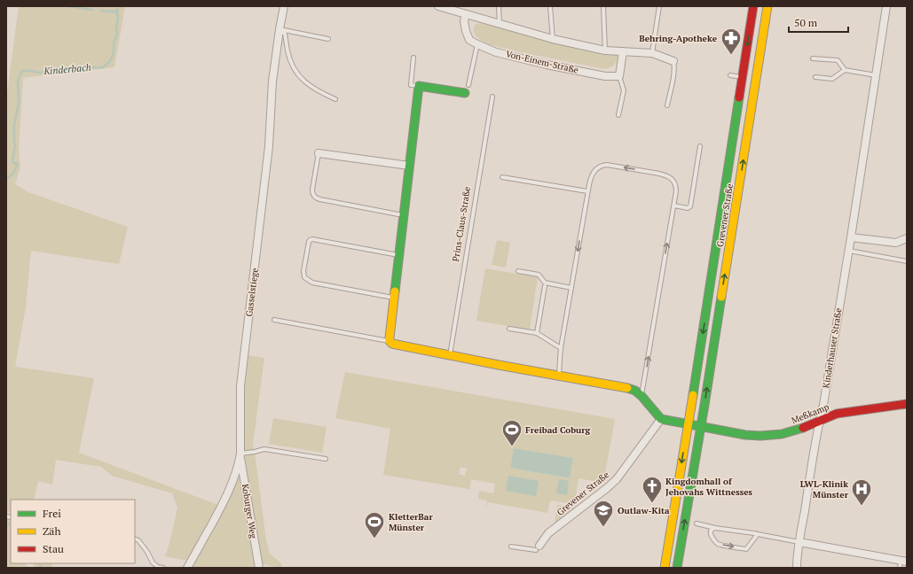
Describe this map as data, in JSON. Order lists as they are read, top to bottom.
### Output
{
  "streets": {
    "main road": ["Grevener Straße", "Meßkamp"],
    "street": [
      "Von-Einem-Straße",
      "Gasselstiege",
      "Kinderhauser Straße",
      "Koburger Weg"
    ],
    "lane": ["Prins-Claus-Straße"]
  },
  "crossings": [
    ["Grevener Straße", "Meßkamp"],
    ["Gasselstiege", "Koburger Weg"],
    ["Kinderhauser Straße", "Meßkamp"]
  ],
  "water": ["Kinderbach"],
  "places": {
    "pharmacy": ["Behring-Apotheke"],
    "sports": ["Freibad Coburg", "KletterBar Münster"],
    "church": ["Kingdomhall of Jehovahs Wittnesses"],
    "hospital": ["LWL-Klinik Münster"],
    "school or university": ["Outlaw-Kita"]
  },
  "legend": ["Frei", "Zäh", "Stau"],
  "scale_bar": "50 m"
}
